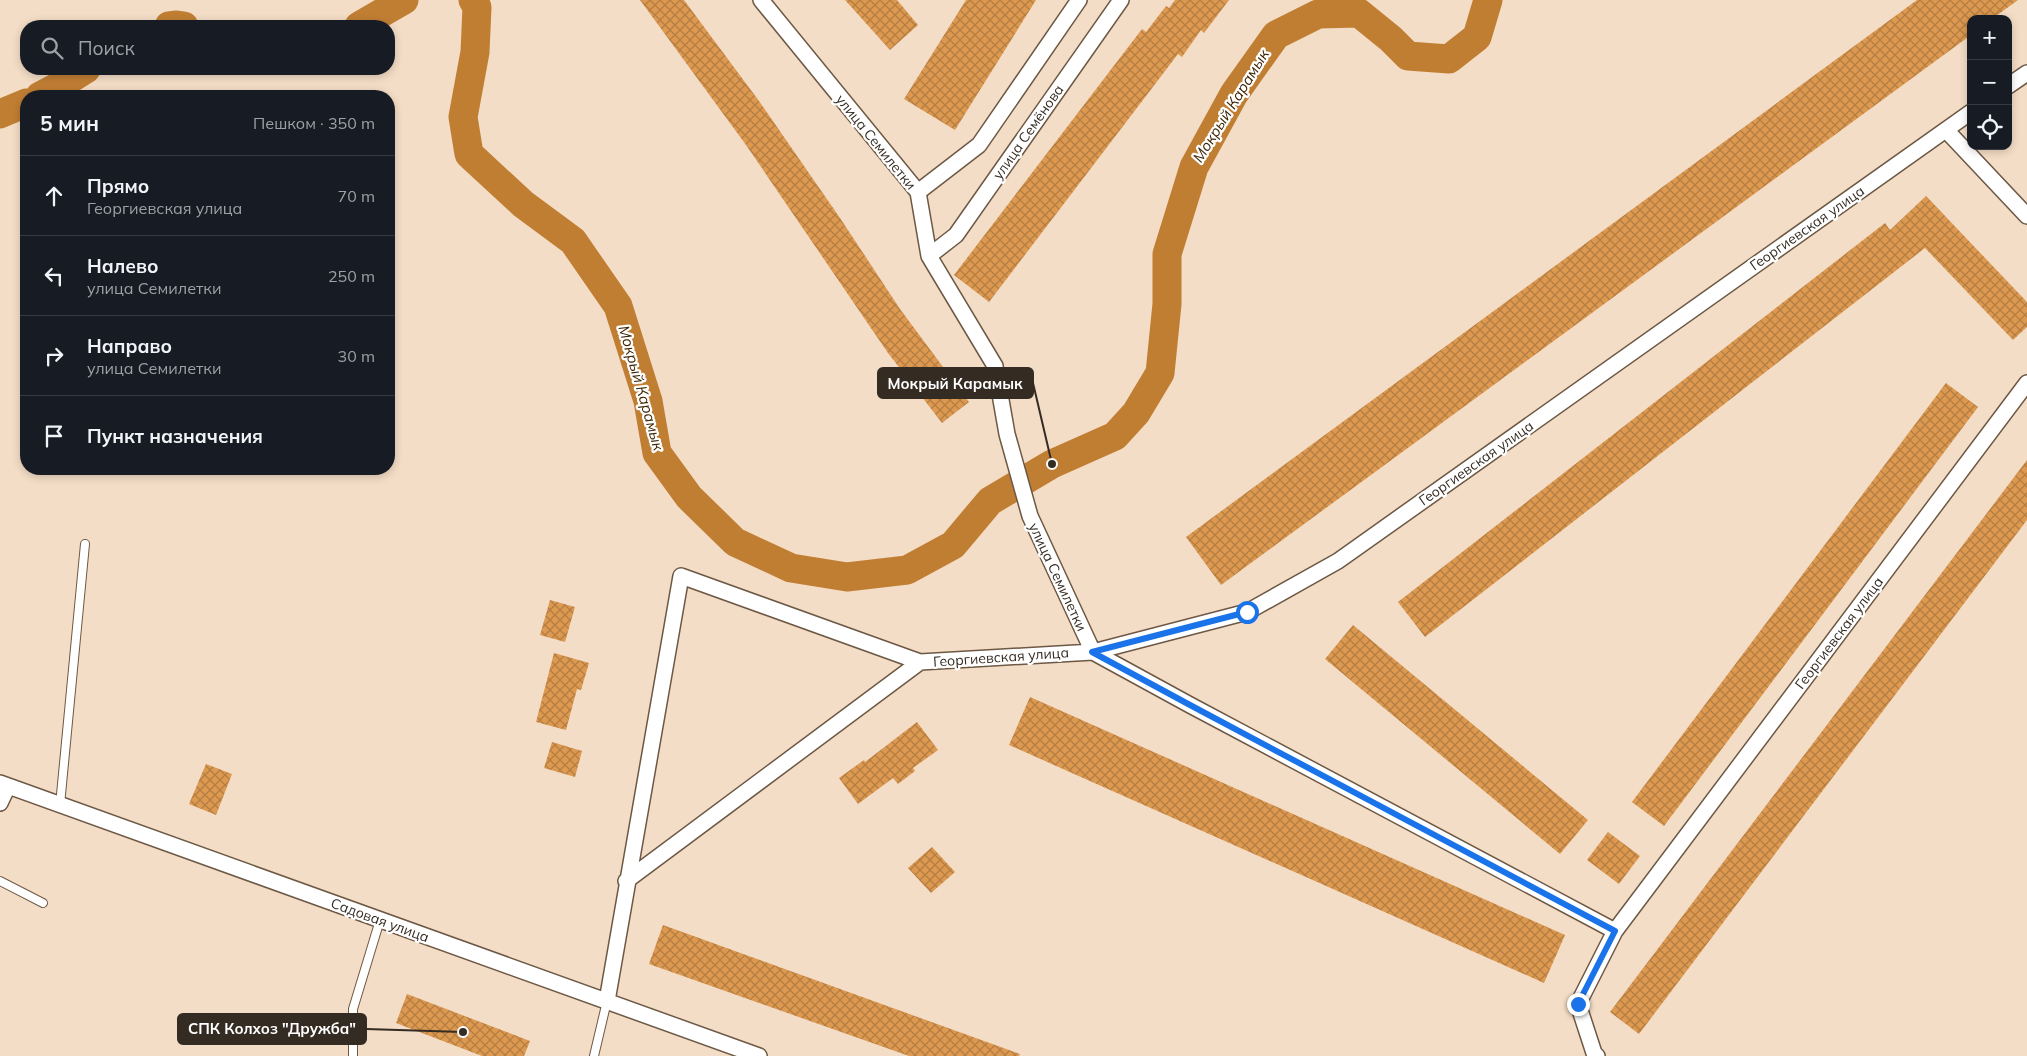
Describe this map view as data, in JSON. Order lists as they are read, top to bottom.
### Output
{
  "streets": {
    "street": [
      "улица Семёнова",
      "улица Семилетки",
      "Георгиевская улица",
      "Садовая улица"
    ]
  },
  "crossings": [
    ["улица Семёнова", "улица Семилетки"],
    ["улица Семилетки", "Георгиевская улица"],
    ["Георгиевская улица", "Садовая улица"]
  ],
  "water": ["Мокрый Карамык"],
  "places": ["Мокрый Карамык", "СПК Колхоз \"Дружба\""],
  "page": {
    "map_buttons": ["+", "−"],
    "search": "Поиск",
    "heading": ["5 мин", "Пешком · 350 m"],
    "list": [
      ["Прямо", "Георгиевская улица", "70 m"],
      ["Налево", "улица Семилетки", "250 m"],
      ["Направо", "улица Семилетки", "30 m"],
      "Пункт назначения"
    ]
  }
}
